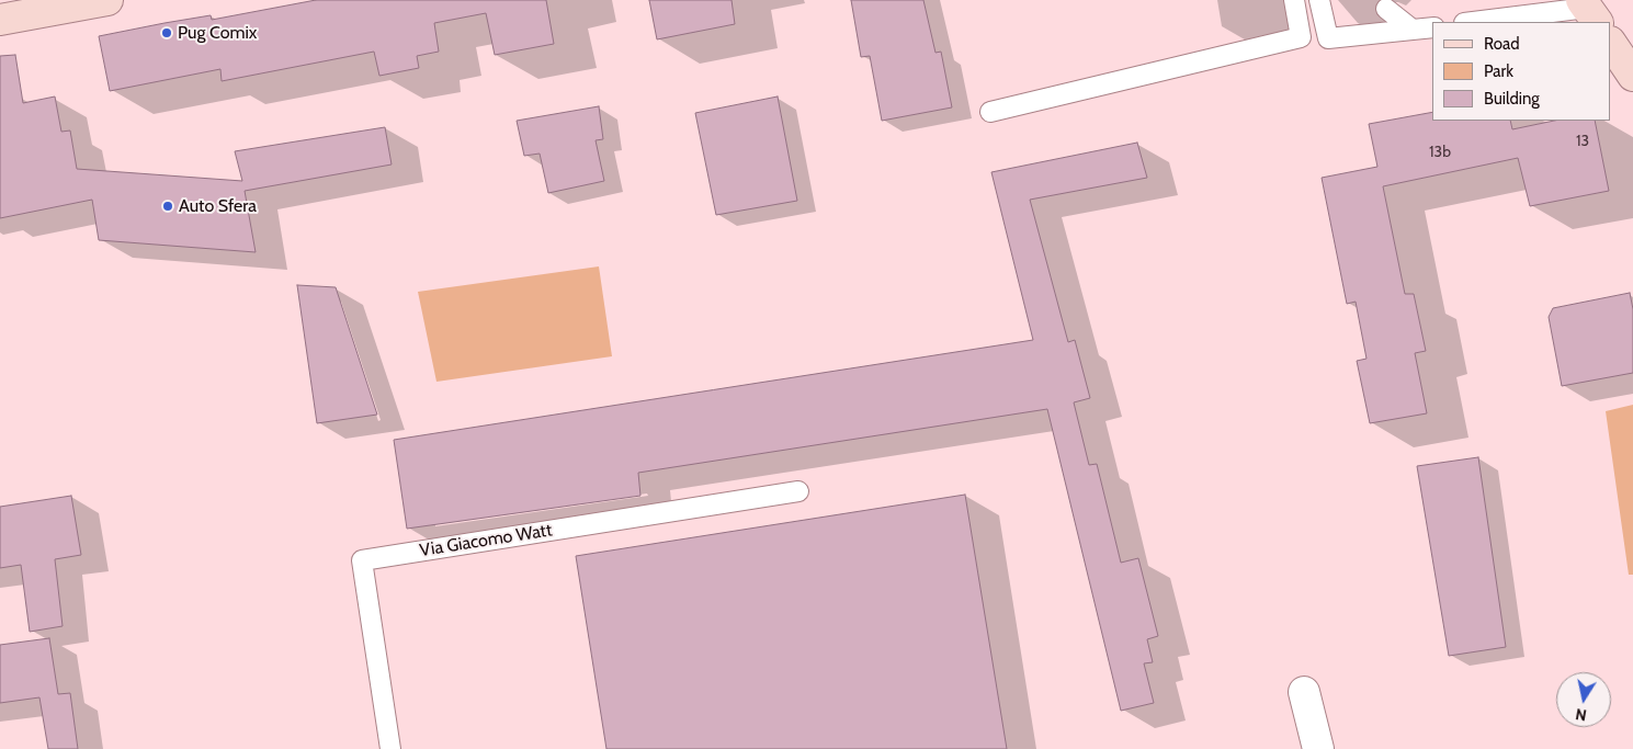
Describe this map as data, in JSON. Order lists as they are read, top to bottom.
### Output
{
  "streets": {
    "lane": ["Via Giacomo Watt"]
  },
  "places": ["Pug Comix", "Auto Sfera"],
  "house_numbers": ["13", "13b"],
  "legend": ["Road", "Park", "Building"],
  "north": "bottom"
}
